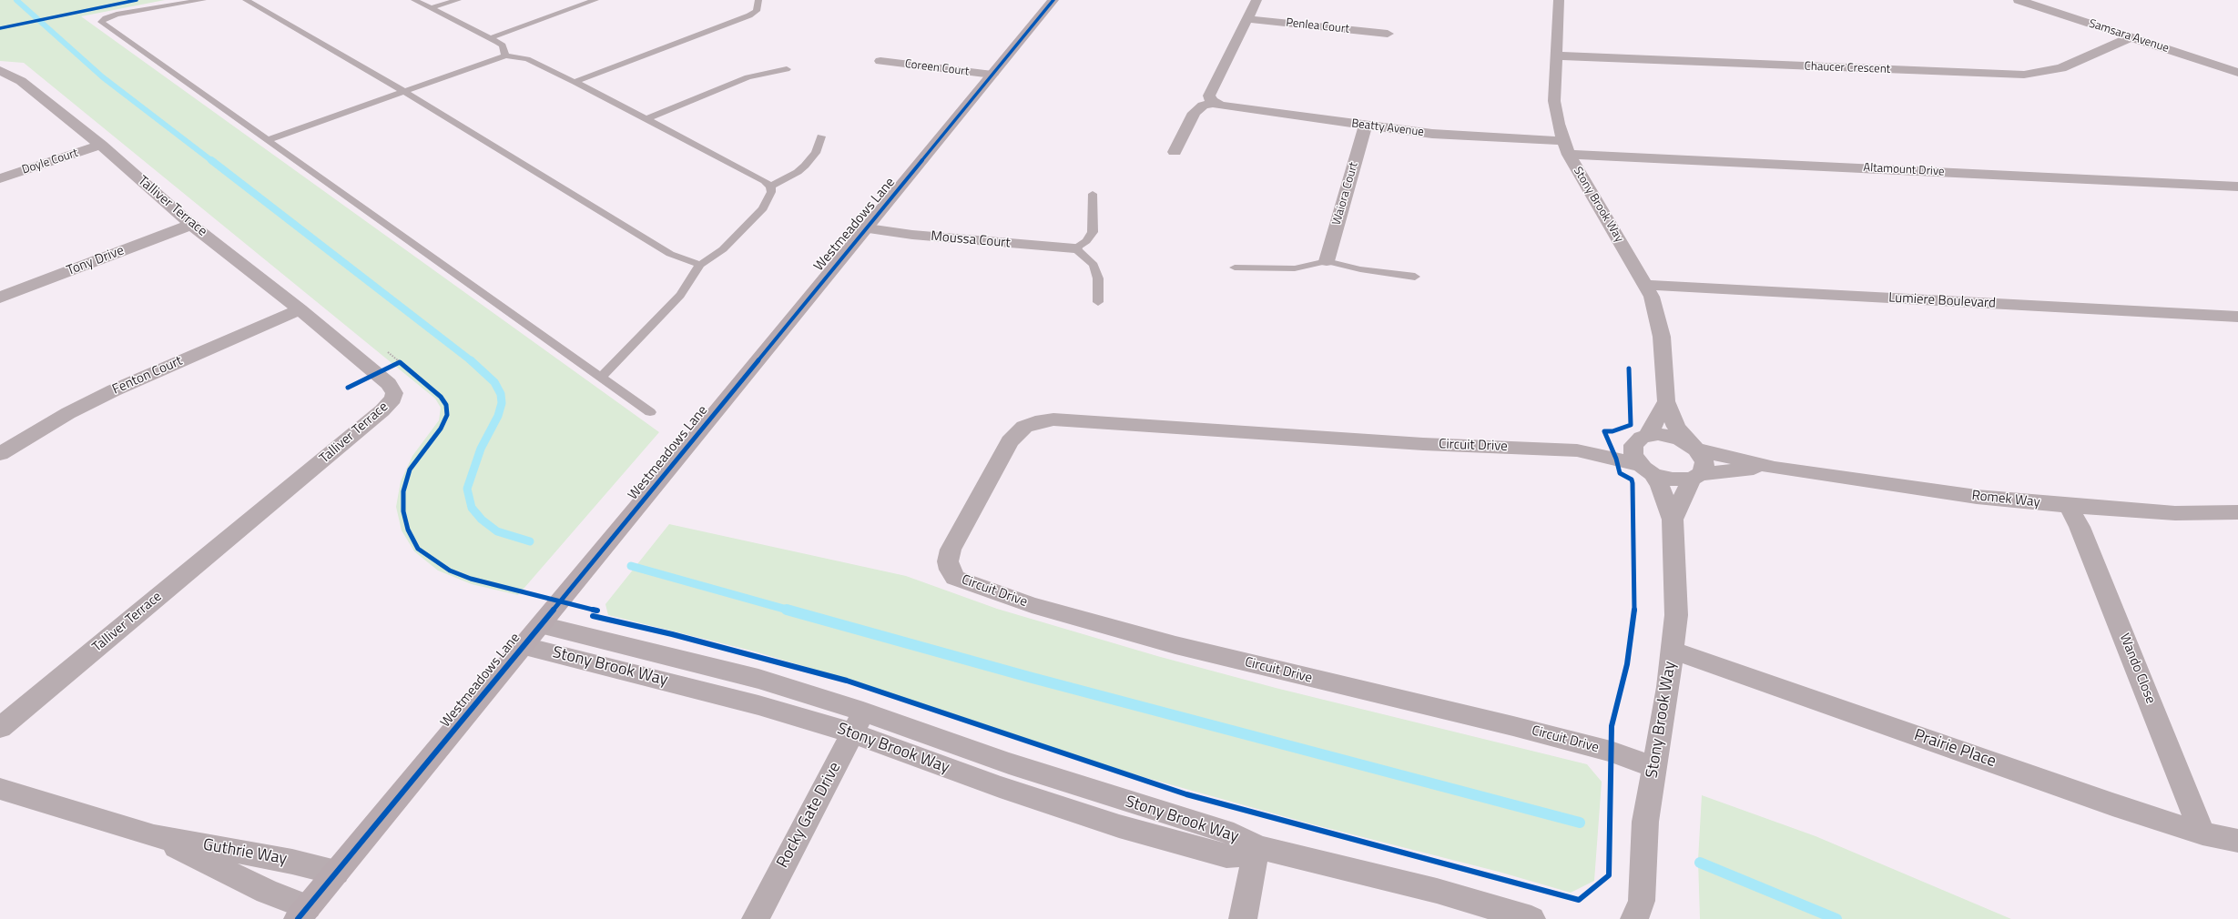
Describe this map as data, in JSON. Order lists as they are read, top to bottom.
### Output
{
  "streets": {
    "street": [
      "Penlea Court",
      "Samsara Avenue",
      "Coreen Court",
      "Chaucer Crescent",
      "Beatty Avenue",
      "Doyle Court",
      "Altamount Drive",
      "Waiora Court",
      "Stony Brook Way",
      "Talliver Terrace",
      "Westmeadows Lane",
      "Moussa Court",
      "Tony Drive",
      "Lumiere Boulevard",
      "Fenton Court",
      "Circuit Drive",
      "Romek Way",
      "Wando Close",
      "Prairie Place",
      "Rocky Gate Drive",
      "Guthrie Way"
    ]
  },
  "crossings": [
    ["Samsara Avenue", "Chaucer Crescent"],
    ["Coreen Court", "Westmeadows Lane"],
    ["Chaucer Crescent", "Stony Brook Way"],
    ["Beatty Avenue", "Waiora Court"],
    ["Beatty Avenue", "Stony Brook Way"],
    ["Doyle Court", "Talliver Terrace"],
    ["Altamount Drive", "Stony Brook Way"],
    ["Stony Brook Way", "Westmeadows Lane"],
    ["Stony Brook Way", "Lumiere Boulevard"],
    ["Stony Brook Way", "Circuit Drive"],
    ["Stony Brook Way", "Romek Way"],
    ["Stony Brook Way", "Prairie Place"],
    ["Stony Brook Way", "Rocky Gate Drive"],
    ["Talliver Terrace", "Tony Drive"],
    ["Talliver Terrace", "Fenton Court"],
    ["Westmeadows Lane", "Moussa Court"],
    ["Westmeadows Lane", "Guthrie Way"],
    ["Circuit Drive", "Romek Way"],
    ["Romek Way", "Wando Close"],
    ["Wando Close", "Prairie Place"]
  ]
}
